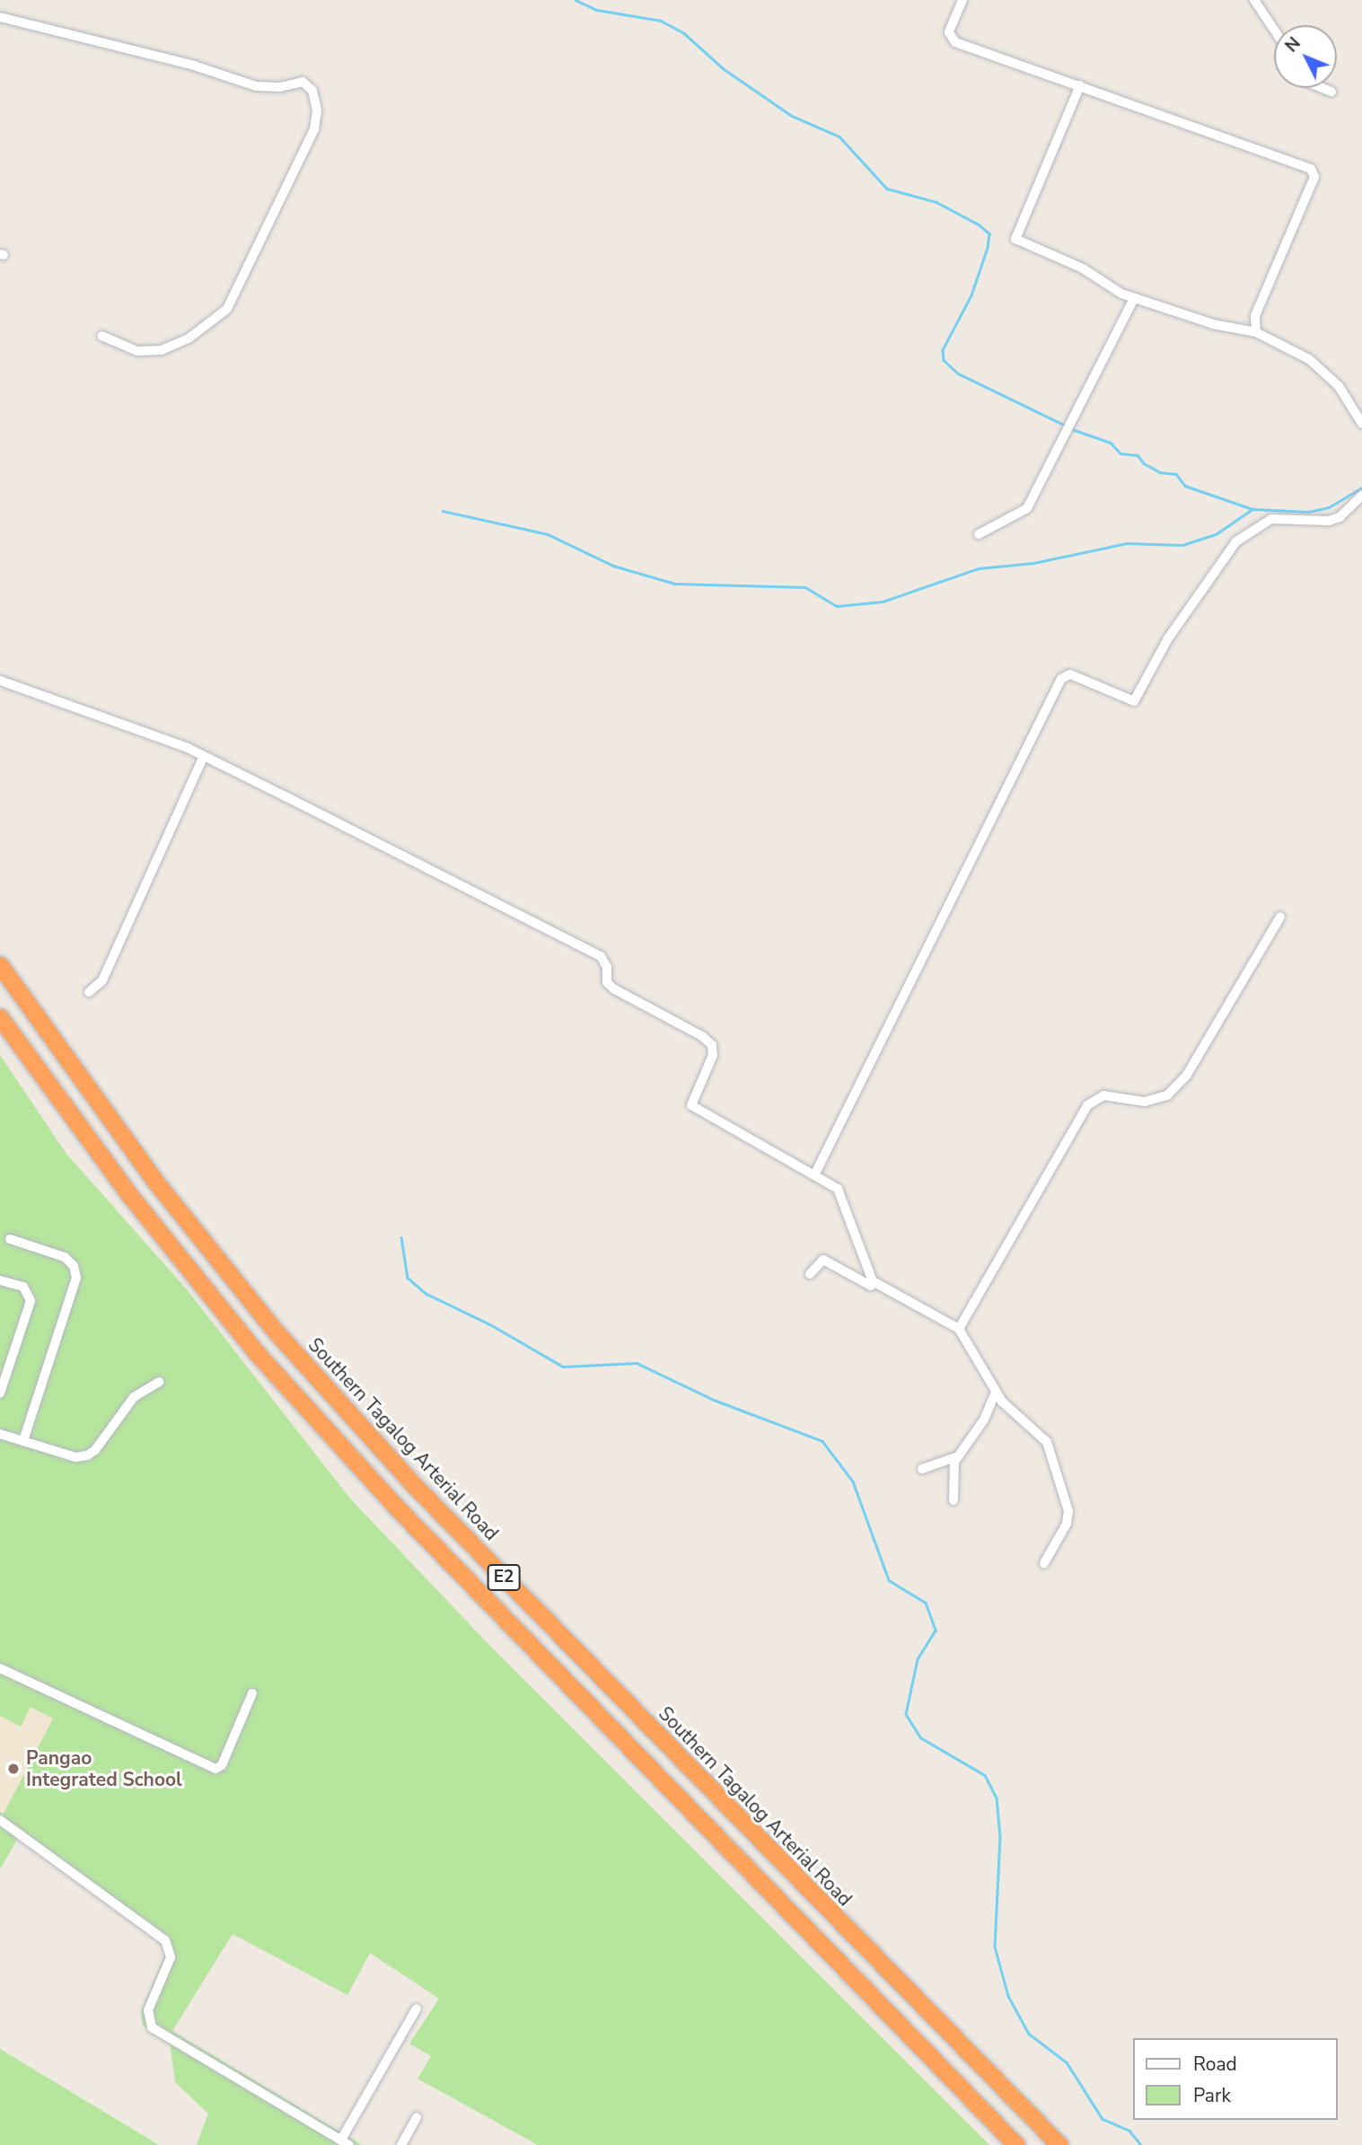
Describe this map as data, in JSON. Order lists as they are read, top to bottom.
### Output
{
  "streets": {
    "highway": ["Southern Tagalog Arterial Road", "E2"]
  },
  "places": ["Pangao Integrated School"],
  "legend": ["Road", "Park"],
  "north": "top left"
}
